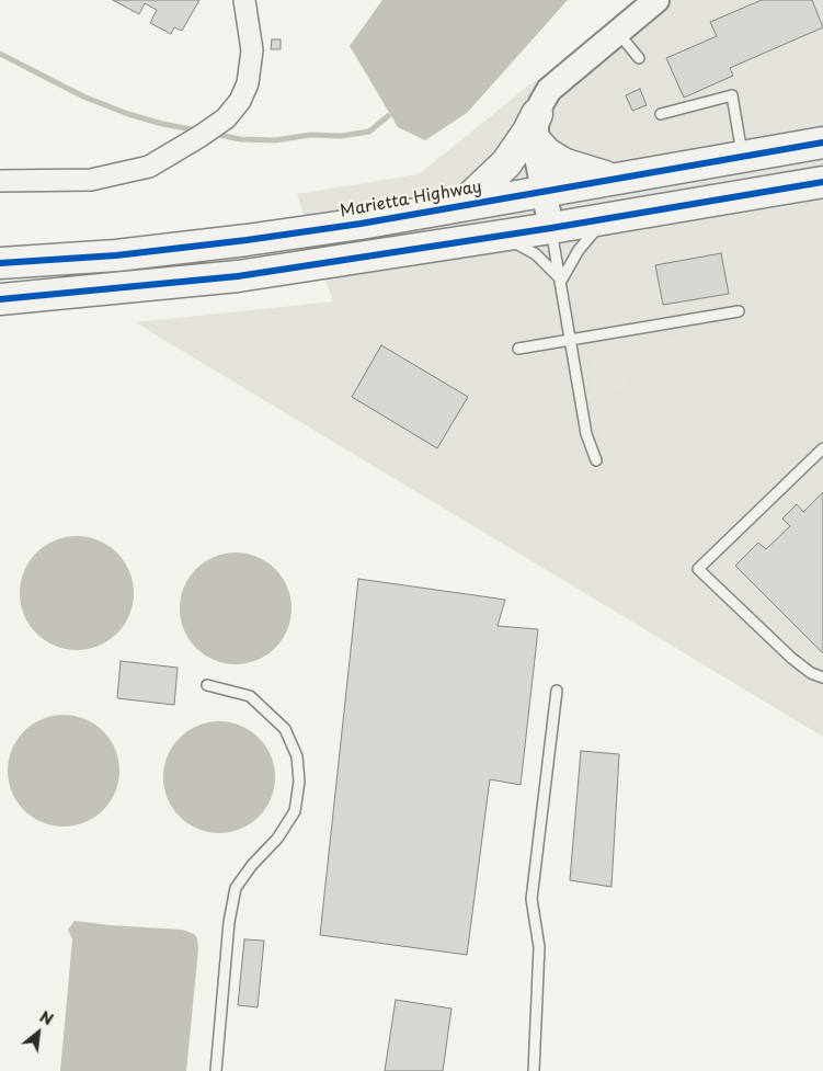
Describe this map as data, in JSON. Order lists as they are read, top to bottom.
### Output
{
  "streets": {
    "highway": ["Marietta Highway"]
  },
  "north": "top right"
}
